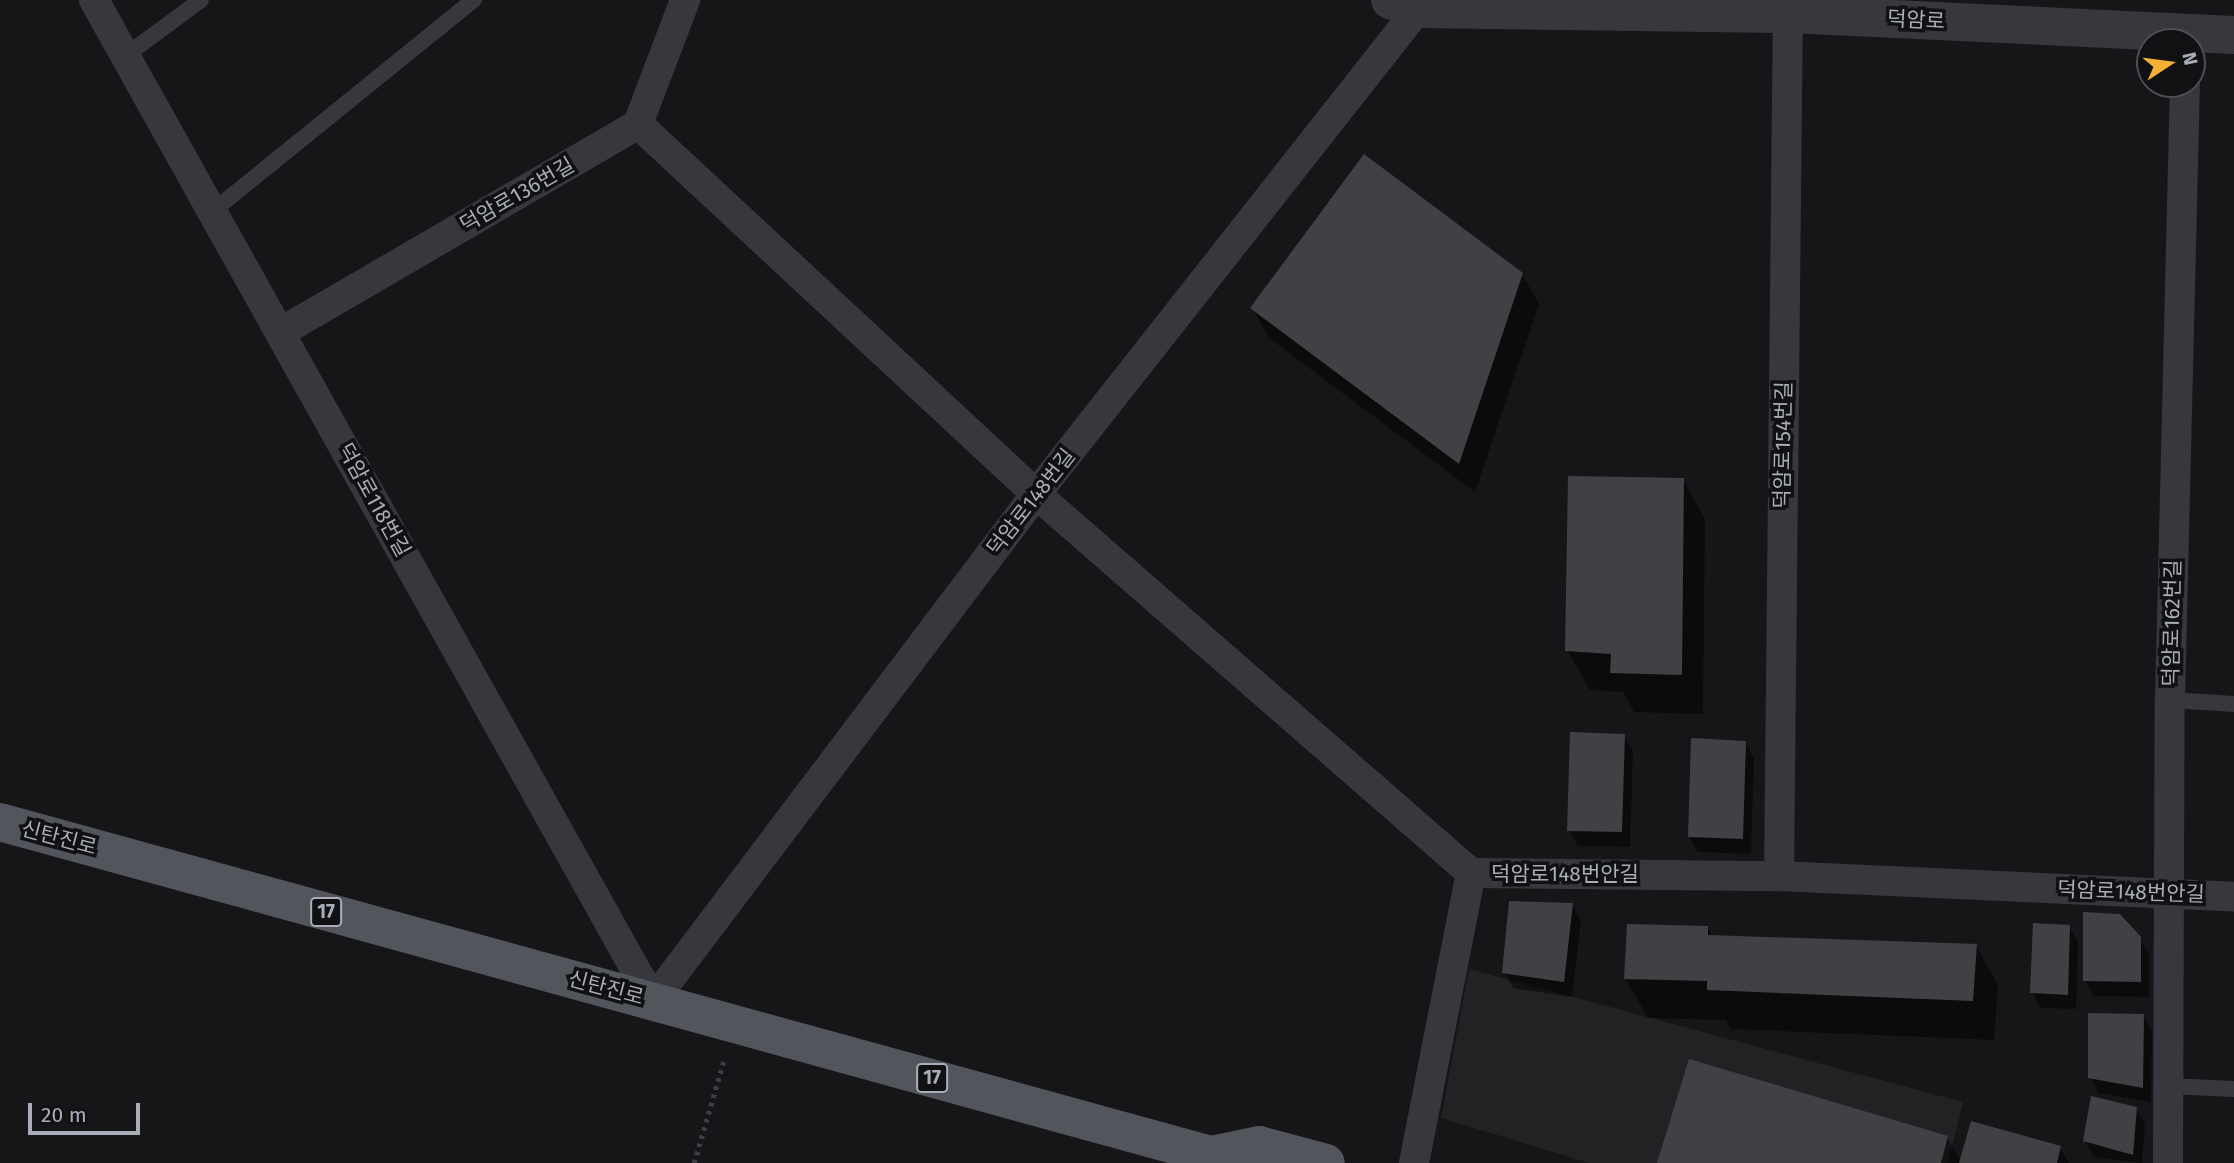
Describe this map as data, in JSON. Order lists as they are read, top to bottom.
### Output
{
  "streets": {
    "main road": ["신탄진로", "17"],
    "street": [
      "덕암로",
      "덕암로136번길",
      "덕암로154번길",
      "덕암로118번길",
      "덕암로148번길",
      "덕암로162번길",
      "덕암로148번안길"
    ]
  },
  "crossings": [
    ["덕암로", "덕암로154번길"],
    ["덕암로", "덕암로148번길"],
    ["덕암로136번길", "덕암로118번길"],
    ["덕암로136번길", "덕암로148번안길"],
    ["덕암로154번길", "덕암로148번안길"],
    ["덕암로118번길", "덕암로148번길"],
    ["덕암로118번길", "신탄진로"],
    ["덕암로148번길", "신탄진로"],
    ["덕암로148번길", "덕암로148번안길"],
    ["덕암로162번길", "덕암로148번안길"]
  ],
  "scale_bar": "20 m",
  "north": "right"
}
